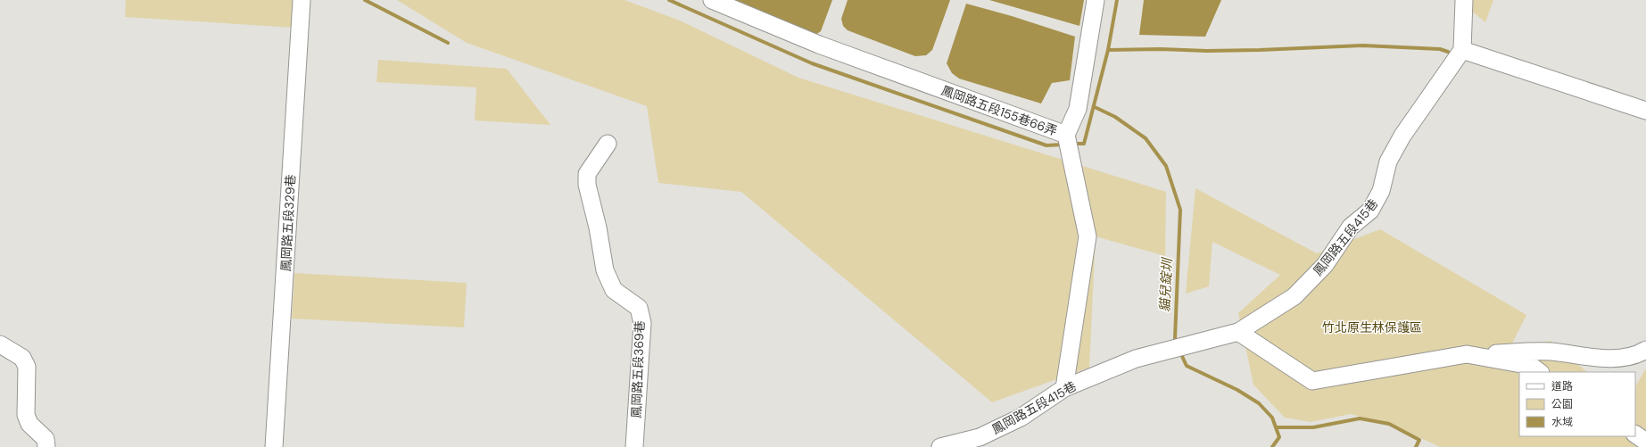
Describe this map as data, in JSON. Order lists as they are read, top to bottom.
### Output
{
  "streets": {
    "lane": [
      "鳳岡路五段155巷66弄",
      "鳳岡路五段329巷",
      "鳳岡路五段415巷",
      "鳳岡路五段369巷"
    ]
  },
  "crossings": [
    ["鳳岡路五段155巷66弄", "鳳岡路五段415巷"]
  ],
  "water": ["貓兒錠圳"],
  "parks": ["竹北原生林保護區"],
  "legend": ["道路", "公園", "水域"]
}
